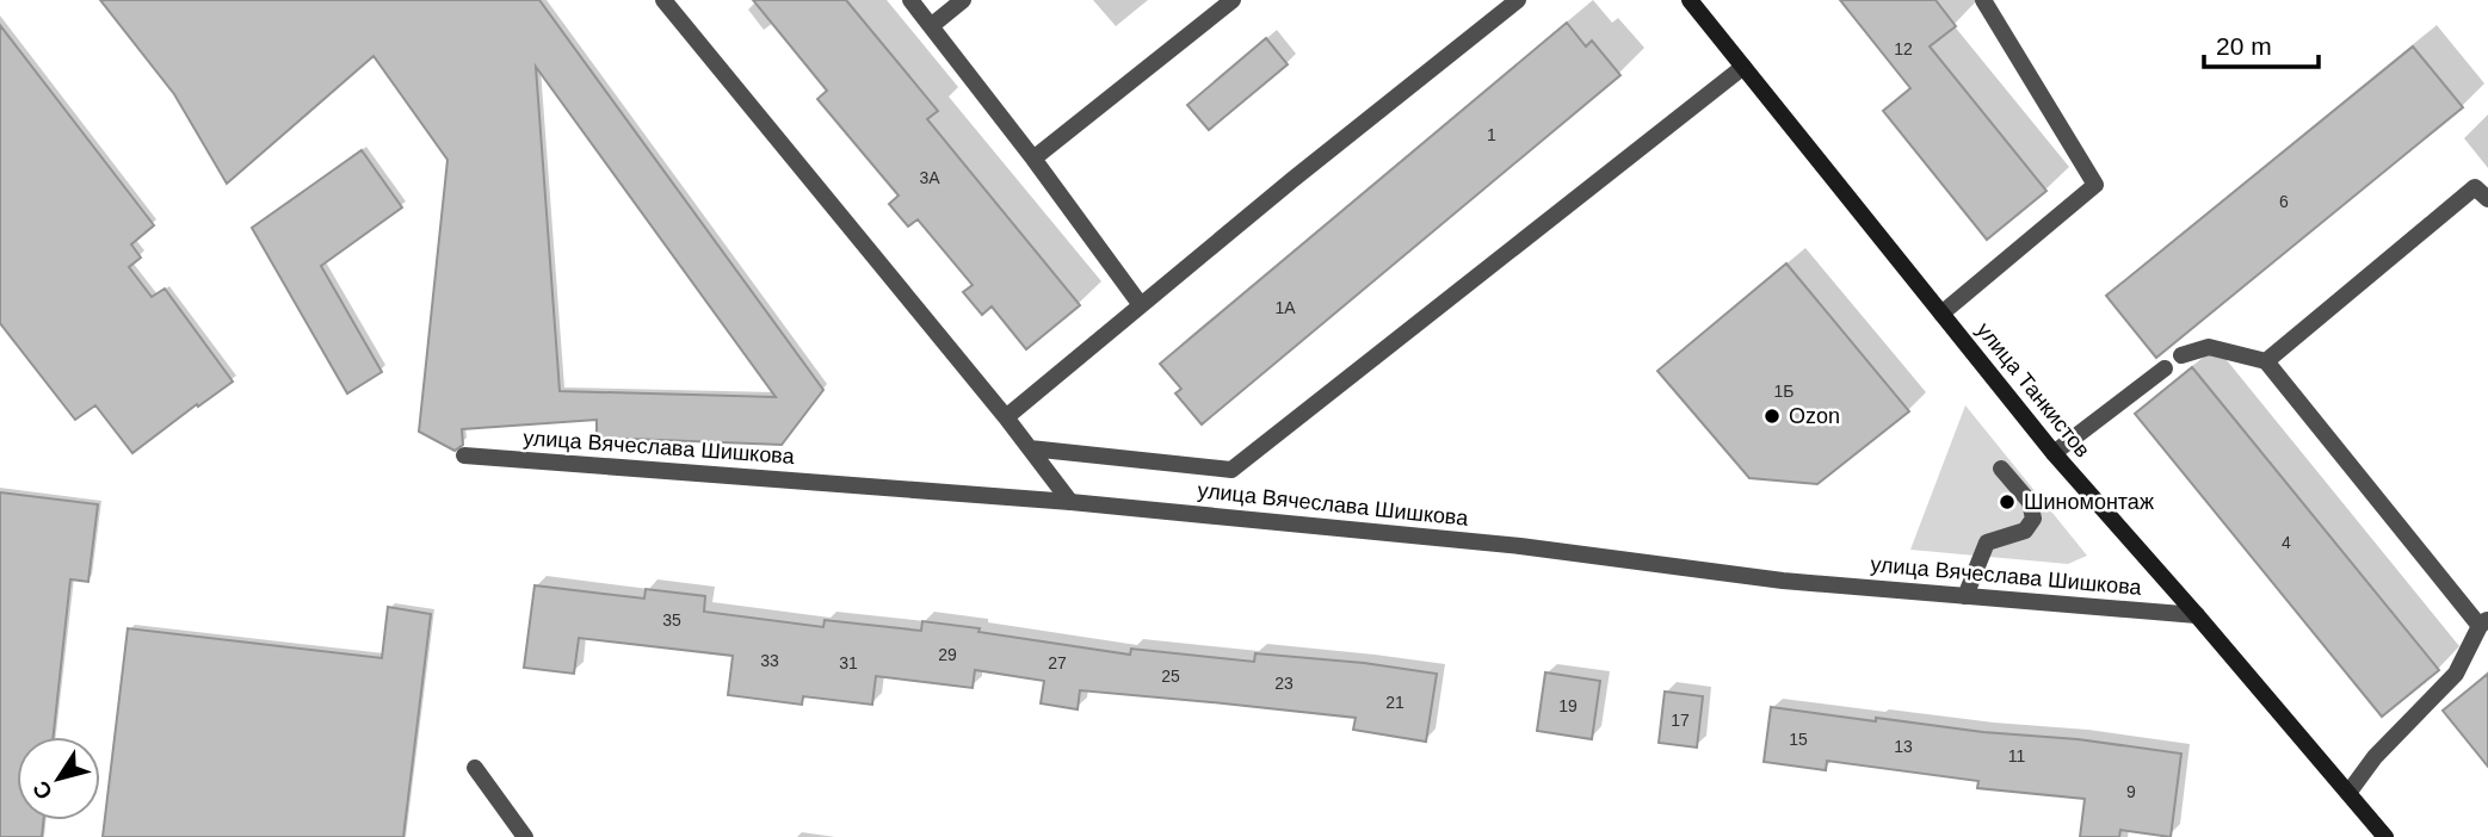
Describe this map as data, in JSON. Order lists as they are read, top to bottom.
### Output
{
  "streets": {
    "main road": ["улица Танкистов"],
    "street": ["улица Вячеслава Шишкова"]
  },
  "crossings": [
    ["улица Танкистов", "улица Вячеслава Шишкова"]
  ],
  "places": ["Ozon", "Шиномонтаж"],
  "house_numbers": [
    "12",
    "1",
    "3А",
    "6",
    "1А",
    "1Б",
    "4",
    "35",
    "29",
    "33",
    "31",
    "27",
    "25",
    "23",
    "21",
    "19",
    "17",
    "15",
    "13",
    "11",
    "9"
  ],
  "scale_bar": "20 m",
  "north": "bottom left"
}
